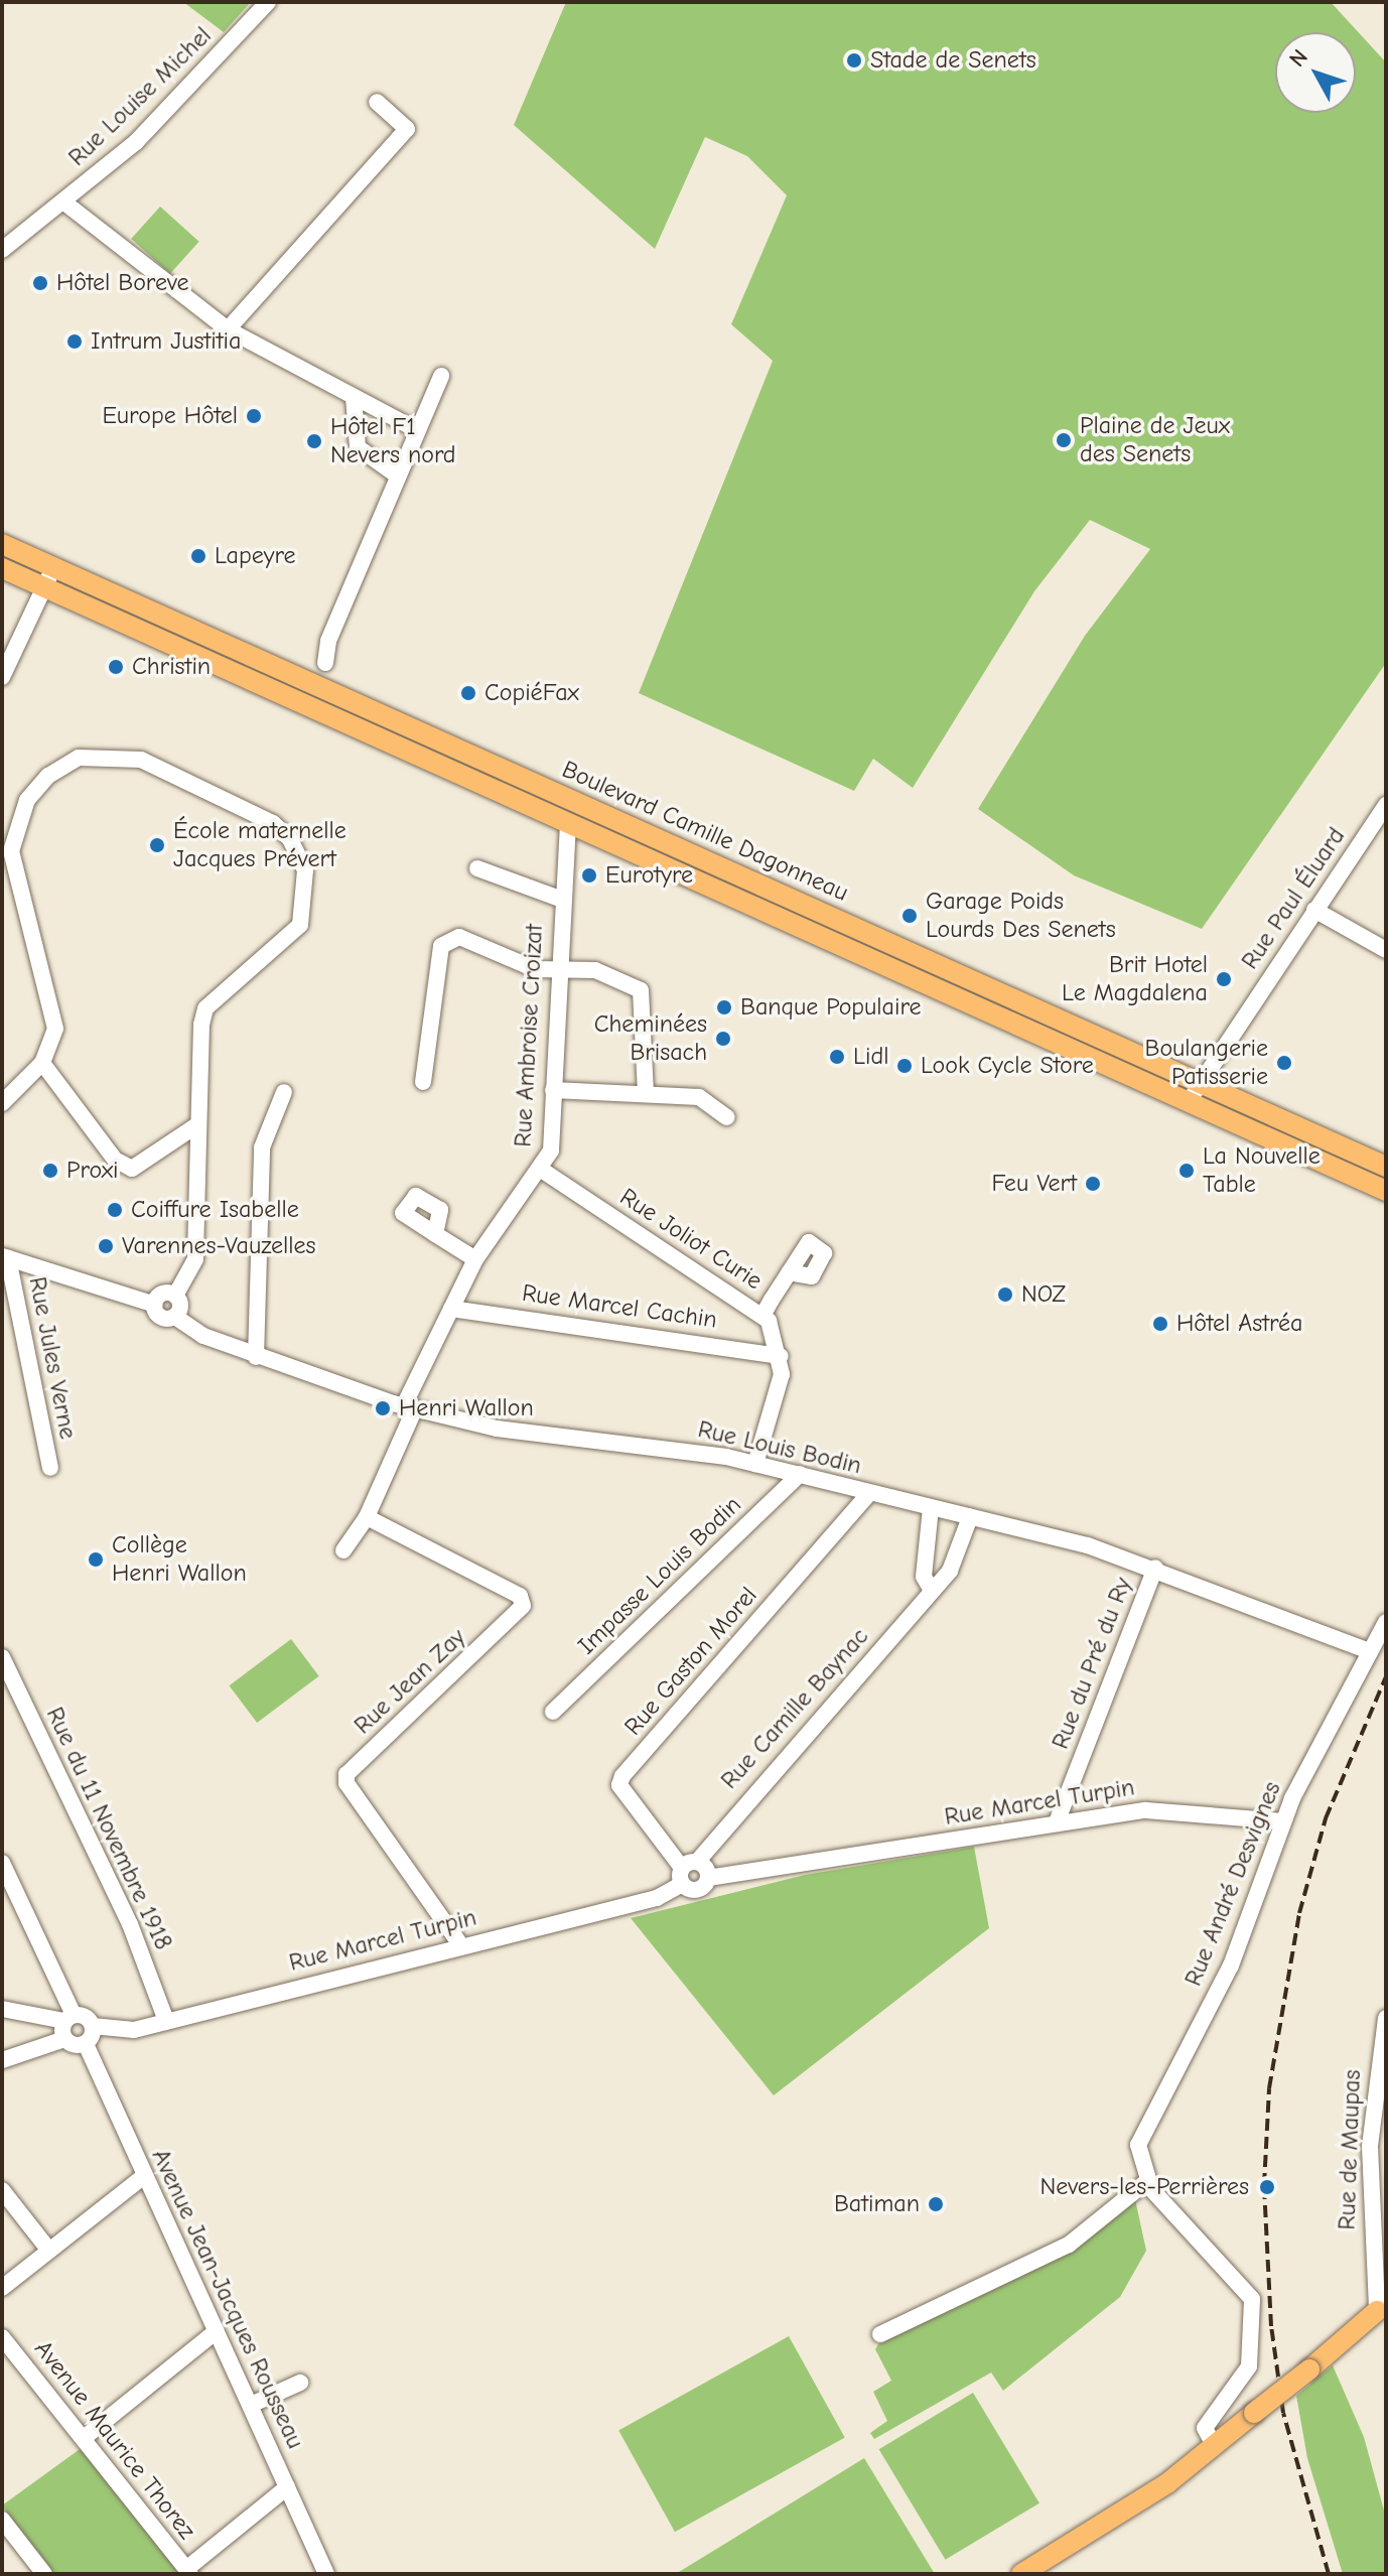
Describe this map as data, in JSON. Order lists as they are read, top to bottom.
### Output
{
  "streets": {
    "main road": ["Boulevard Camille Dagonneau"],
    "street": [
      "Rue Louise Michel",
      "Rue Paul Éluard",
      "Rue Ambroise Croizat",
      "Rue Joliot Curie",
      "Rue Marcel Cachin",
      "Rue Jules Verne",
      "Rue Louis Bodin",
      "Impasse Louis Bodin",
      "Rue Gaston Morel",
      "Rue du Pré du Ry",
      "Rue Jean Zay",
      "Rue Camille Baynac",
      "Rue Marcel Turpin",
      "Rue du 11 Novembre 1918",
      "Rue André Desvignes",
      "Rue de Maupas",
      "Avenue Jean-Jacques Rousseau",
      "Avenue Maurice Thorez"
    ]
  },
  "crossings": [
    ["Boulevard Camille Dagonneau", "Rue Paul Éluard"],
    ["Boulevard Camille Dagonneau", "Rue Ambroise Croizat"],
    ["Rue Ambroise Croizat", "Rue Joliot Curie"],
    ["Rue Ambroise Croizat", "Rue Marcel Cachin"],
    ["Rue Ambroise Croizat", "Rue Louis Bodin"],
    ["Rue Joliot Curie", "Rue Marcel Cachin"],
    ["Rue Louis Bodin", "Impasse Louis Bodin"],
    ["Rue Louis Bodin", "Rue Gaston Morel"],
    ["Rue Louis Bodin", "Rue du Pré du Ry"],
    ["Rue Louis Bodin", "Rue Camille Baynac"],
    ["Rue Louis Bodin", "Rue André Desvignes"],
    ["Rue Gaston Morel", "Rue Camille Baynac"],
    ["Rue Gaston Morel", "Rue Marcel Turpin"],
    ["Rue du Pré du Ry", "Rue Marcel Turpin"],
    ["Rue Jean Zay", "Rue Marcel Turpin"],
    ["Rue Camille Baynac", "Rue Marcel Turpin"],
    ["Rue Marcel Turpin", "Rue du 11 Novembre 1918"],
    ["Rue Marcel Turpin", "Rue André Desvignes"]
  ],
  "places": [
    "Stade de Senets",
    "Hôtel Boreve",
    "Intrum Justitia",
    "Europe Hôtel",
    "Plaine de Jeux des Senets",
    "Hôtel F1 Nevers nord",
    "Lapeyre",
    "Christin",
    "CopiéFax",
    "École maternelle Jacques Prévert",
    "Eurotyre",
    "Garage Poids Lourds Des Senets",
    "Brit Hotel Le Magdalena",
    "Banque Populaire",
    "Cheminées Brisach",
    "Lidl",
    "Boulangerie Patisserie",
    "Look Cycle Store",
    "Proxi",
    "La Nouvelle Table",
    "Feu Vert",
    "Coiffure Isabelle",
    "Varennes-Vauzelles",
    "NOZ",
    "Hôtel Astréa",
    "Henri Wallon",
    "Collège Henri Wallon",
    "Nevers-les-Perrières",
    "Batiman"
  ],
  "north": "top left"
}
